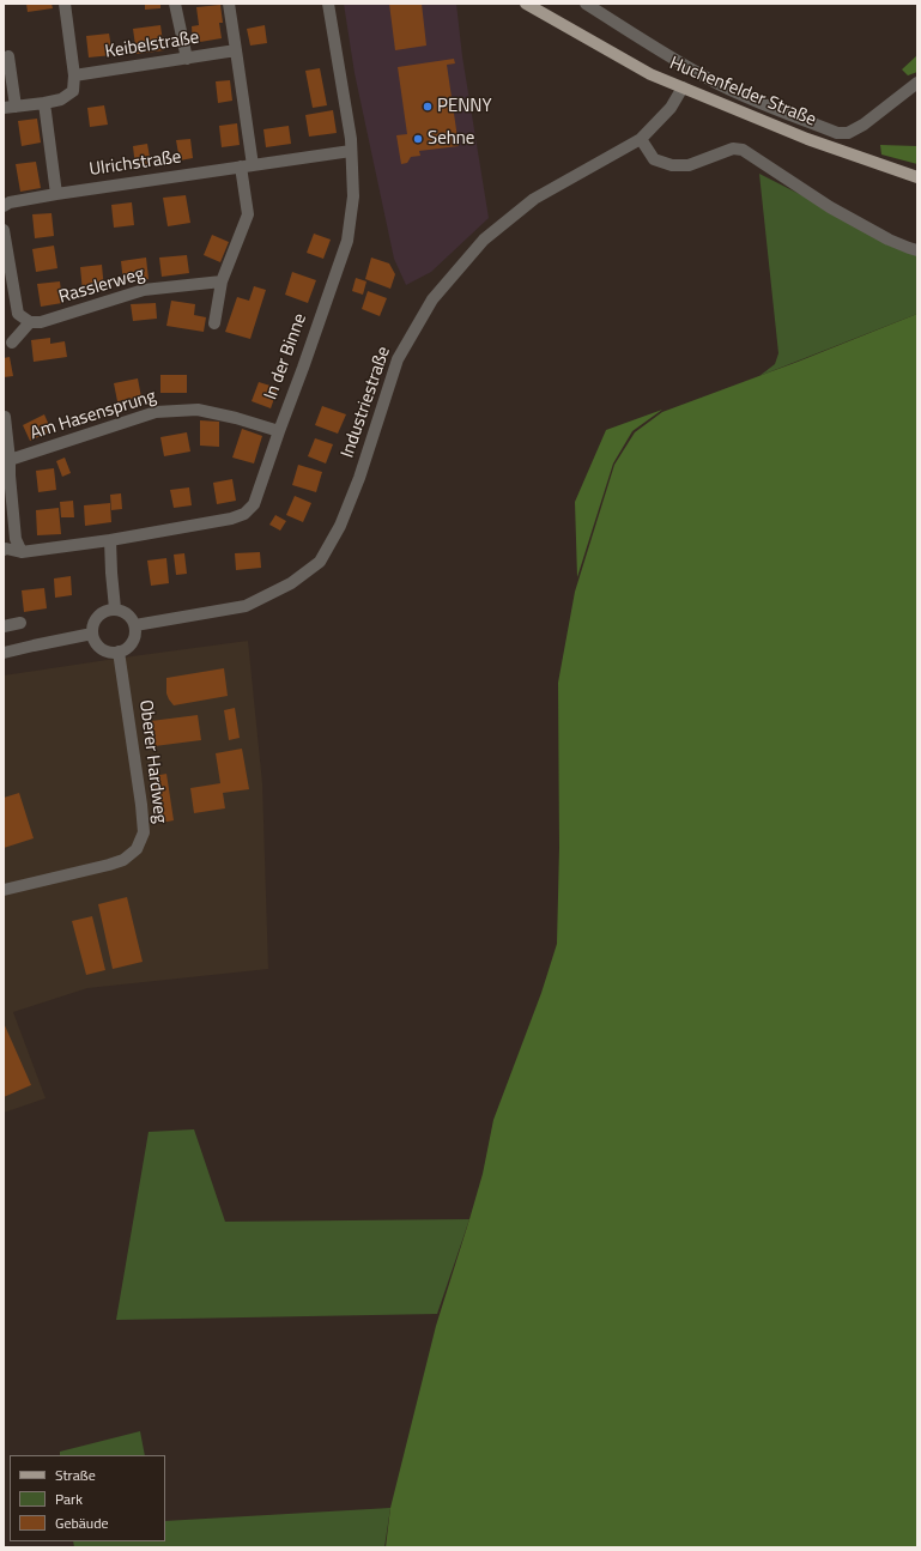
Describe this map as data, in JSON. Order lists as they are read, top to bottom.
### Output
{
  "streets": {
    "main road": ["Huchenfelder Straße"],
    "street": [
      "Keibelstraße",
      "Ulrichstraße",
      "Rasslerweg",
      "In der Binne",
      "Industriestraße",
      "Am Hasensprung",
      "Oberer Hardweg"
    ]
  },
  "crossings": [
    ["Huchenfelder Straße", "Industriestraße"],
    ["Ulrichstraße", "In der Binne"],
    ["In der Binne", "Am Hasensprung"],
    ["Industriestraße", "Oberer Hardweg"]
  ],
  "places": ["PENNY", "Sehne"],
  "legend": ["Straße", "Park", "Gebäude"]
}
